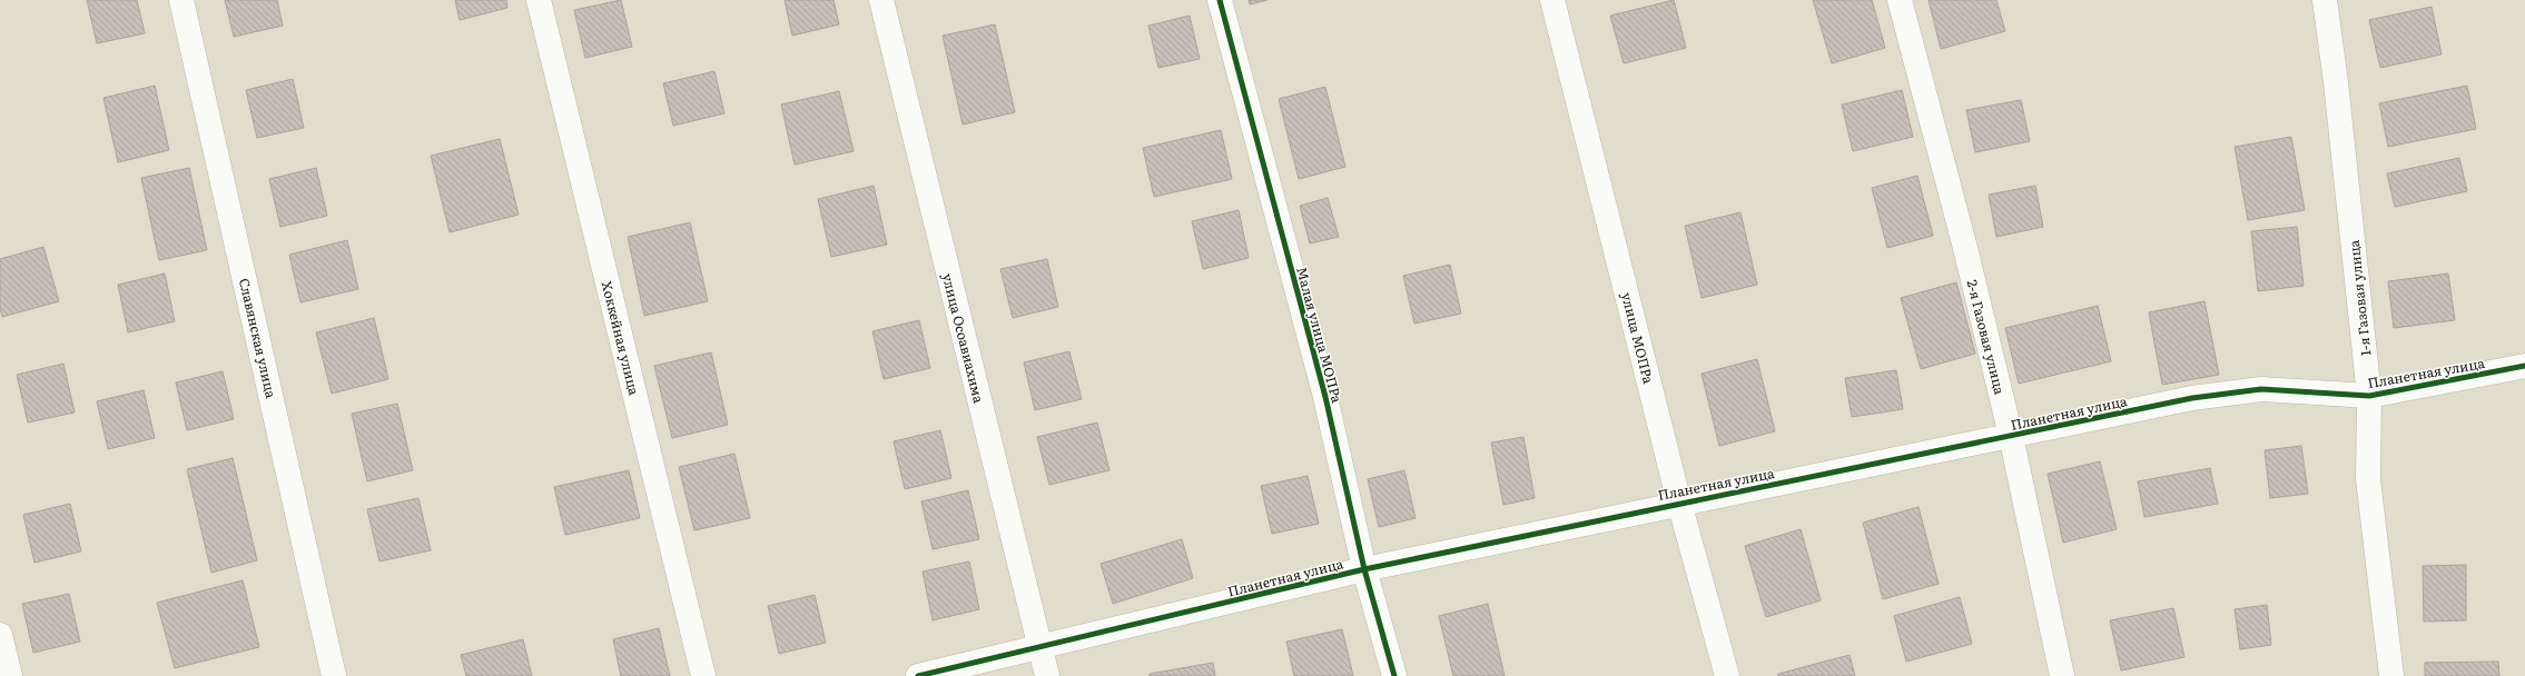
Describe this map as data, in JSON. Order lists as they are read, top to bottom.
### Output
{
  "streets": {
    "street": [
      "1-я Газовая улица",
      "Малая улица МОПРа",
      "2-я Газовая улица",
      "Славянская улица",
      "Хоккейная улица",
      "улица Осоавиахима",
      "улица МОПРа",
      "Планетная улица"
    ]
  },
  "crossings": [
    ["1-я Газовая улица", "Планетная улица"],
    ["Малая улица МОПРа", "Планетная улица"],
    ["2-я Газовая улица", "Планетная улица"],
    ["улица Осоавиахима", "Планетная улица"],
    ["улица МОПРа", "Планетная улица"]
  ]
}
